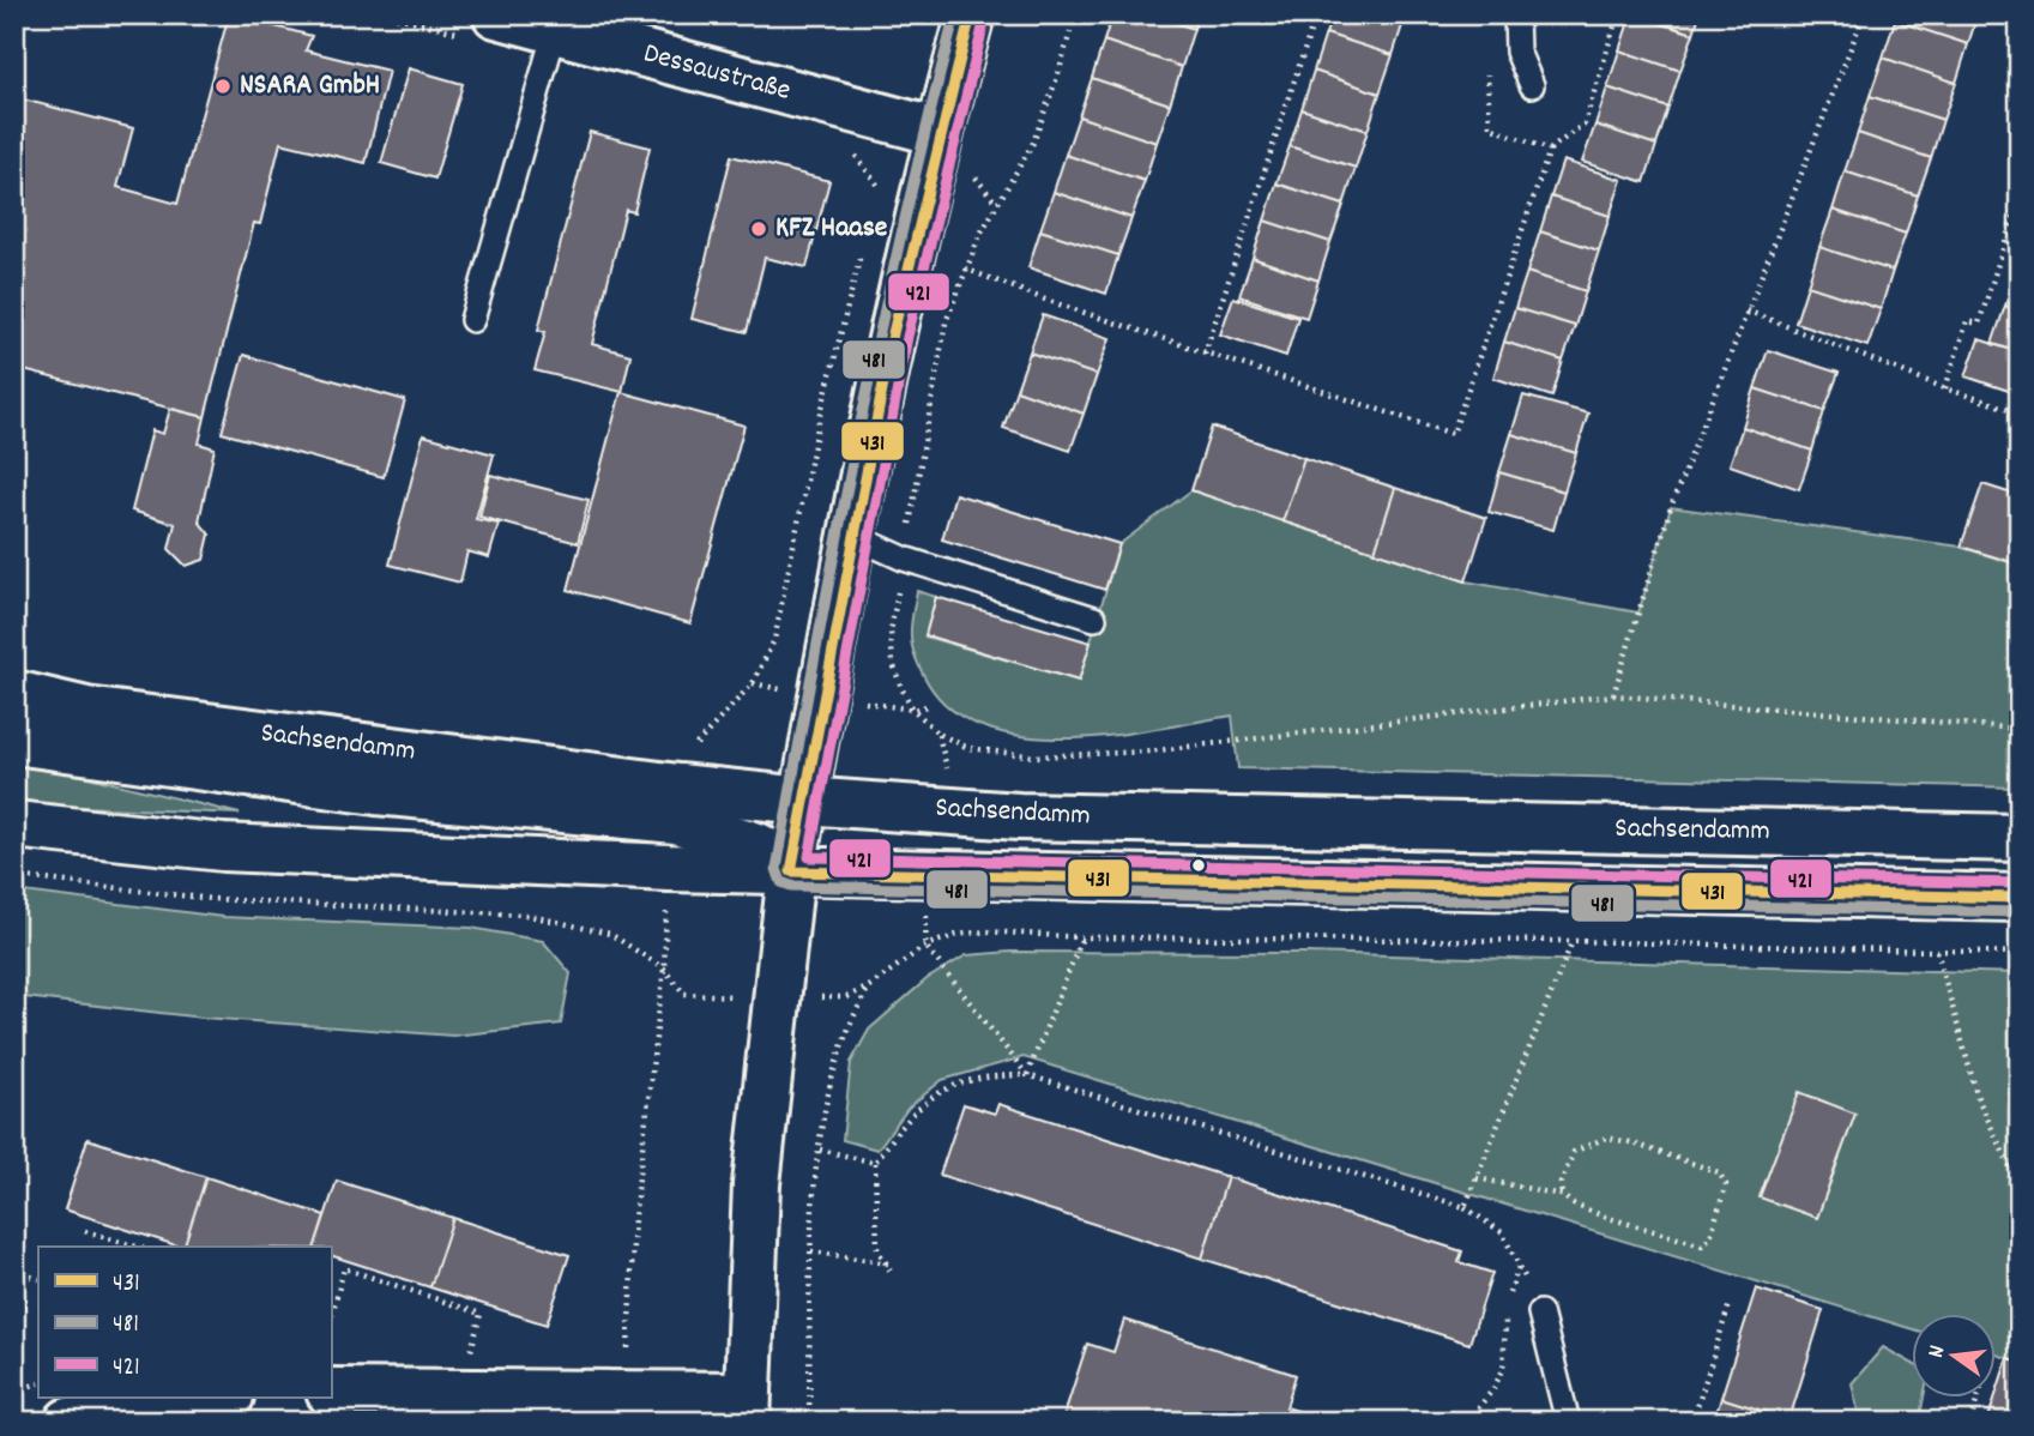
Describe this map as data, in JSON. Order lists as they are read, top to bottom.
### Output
{
  "streets": {
    "street": ["Dessaustraße", "Sachsendamm"]
  },
  "places": ["NSARA GmbH", "KFZ Haase"],
  "lines": ["transit line 431", "transit line 481", "transit line 421"],
  "legend": ["431", "481", "421"],
  "north": "left"
}
